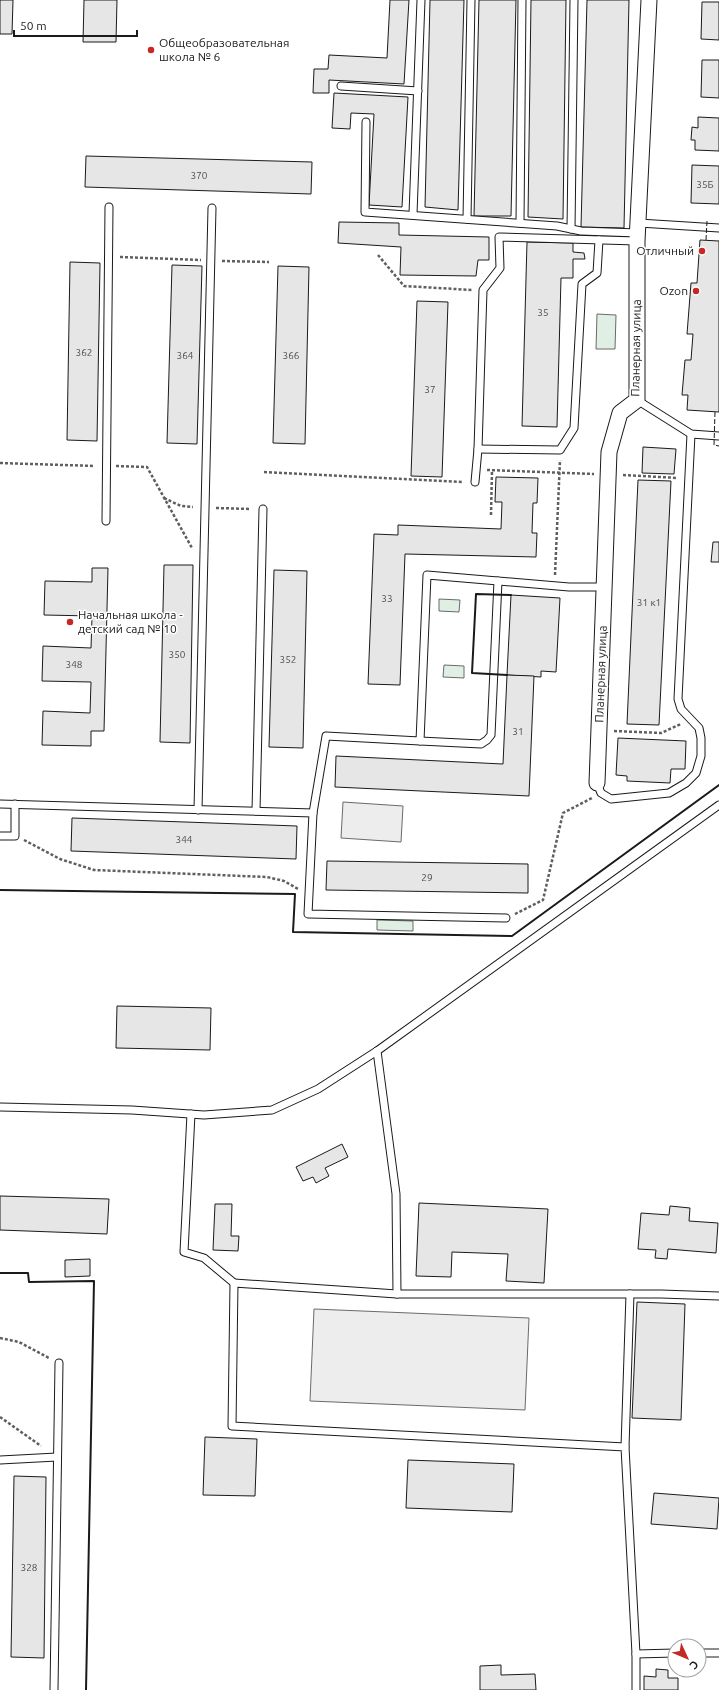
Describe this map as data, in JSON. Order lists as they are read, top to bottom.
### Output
{
  "streets": {
    "street": ["Планерная улица"]
  },
  "places": [
    "Общеобразовательная школа № 6",
    "Отличный",
    "Ozon",
    "Начальная школа - детский сад № 10"
  ],
  "house_numbers": [
    "370",
    "35Б",
    "35",
    "362",
    "364",
    "366",
    "37",
    "33",
    "31 к1",
    "350",
    "352",
    "348",
    "31",
    "344",
    "29",
    "328"
  ],
  "scale_bar": "50 m",
  "north": "bottom right"
}
